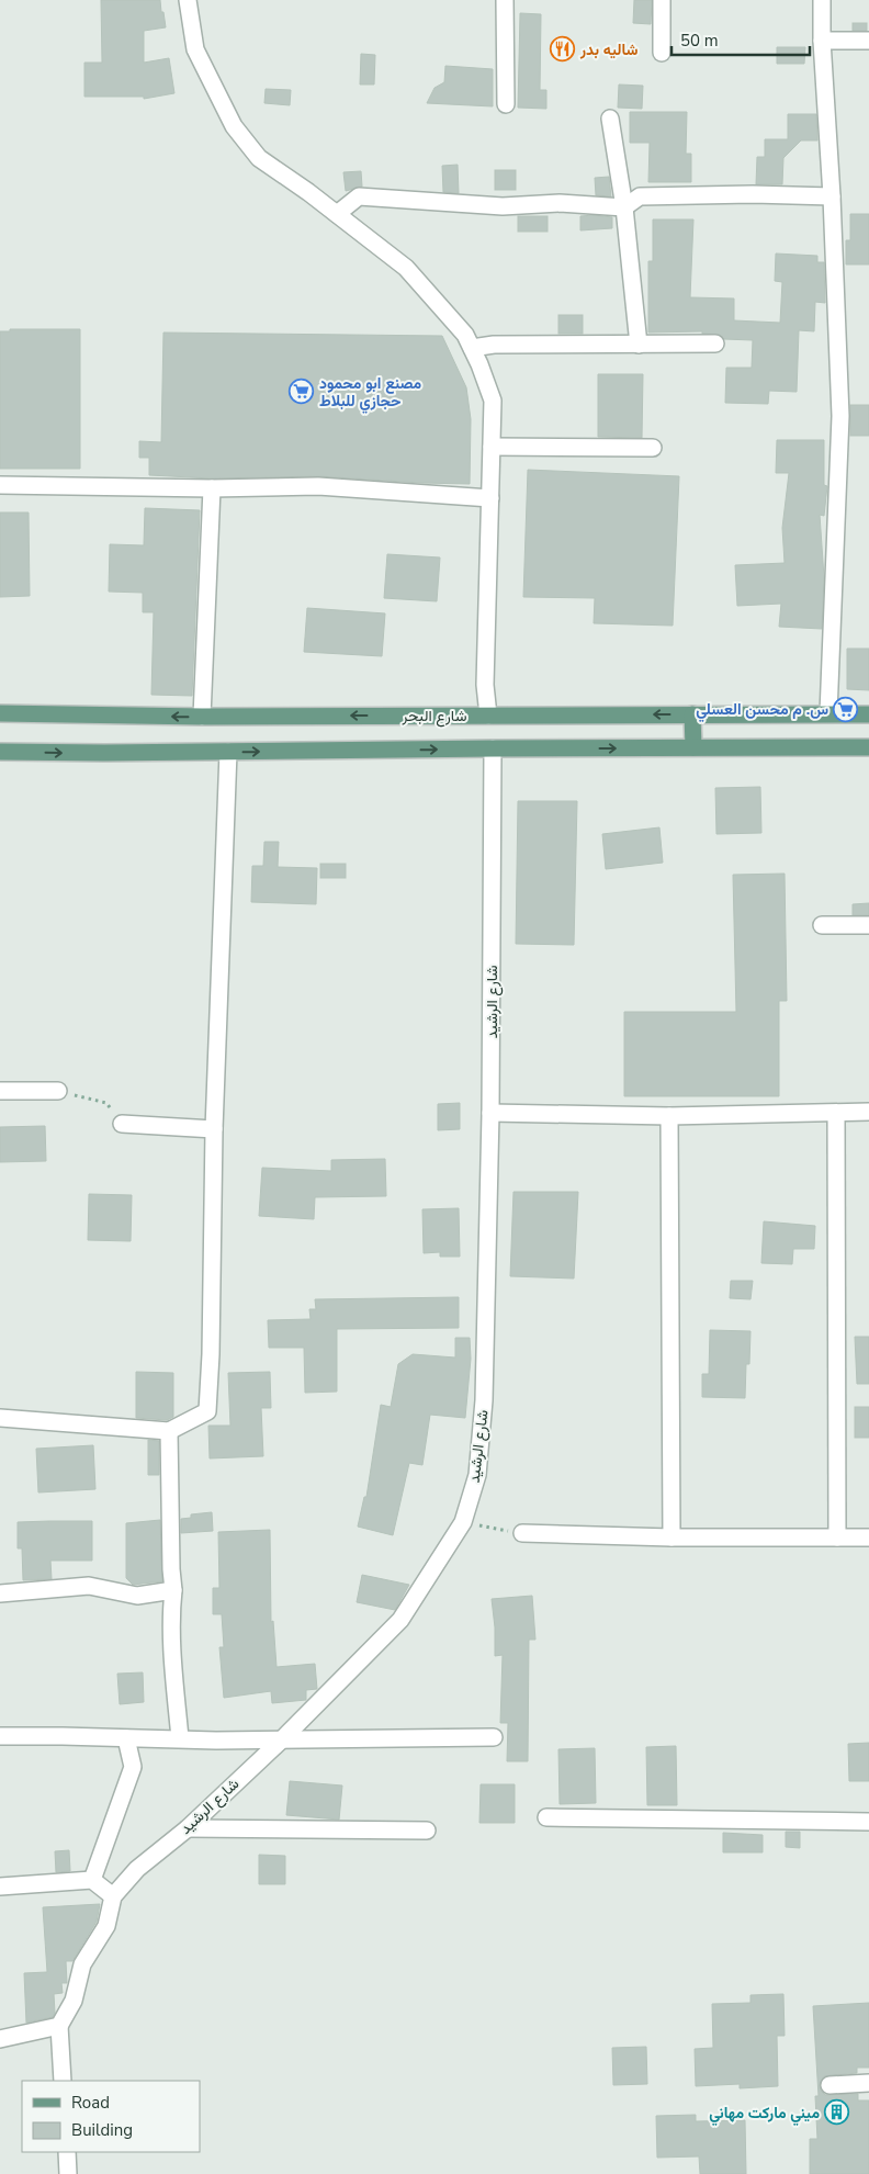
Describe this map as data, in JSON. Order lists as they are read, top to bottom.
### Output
{
  "streets": {
    "main road": ["شارع البحر"],
    "street": ["شارع الرشيد"]
  },
  "places": {
    "restaurant": ["شاليه بدر"],
    "supermarket": ["مصنع ابو محمود حجازي للبلاط", "س. م محسن العسلي"],
    "building": ["ميني ماركت مهاني"]
  },
  "legend": ["Road", "Building"],
  "scale_bar": "50 m"
}
